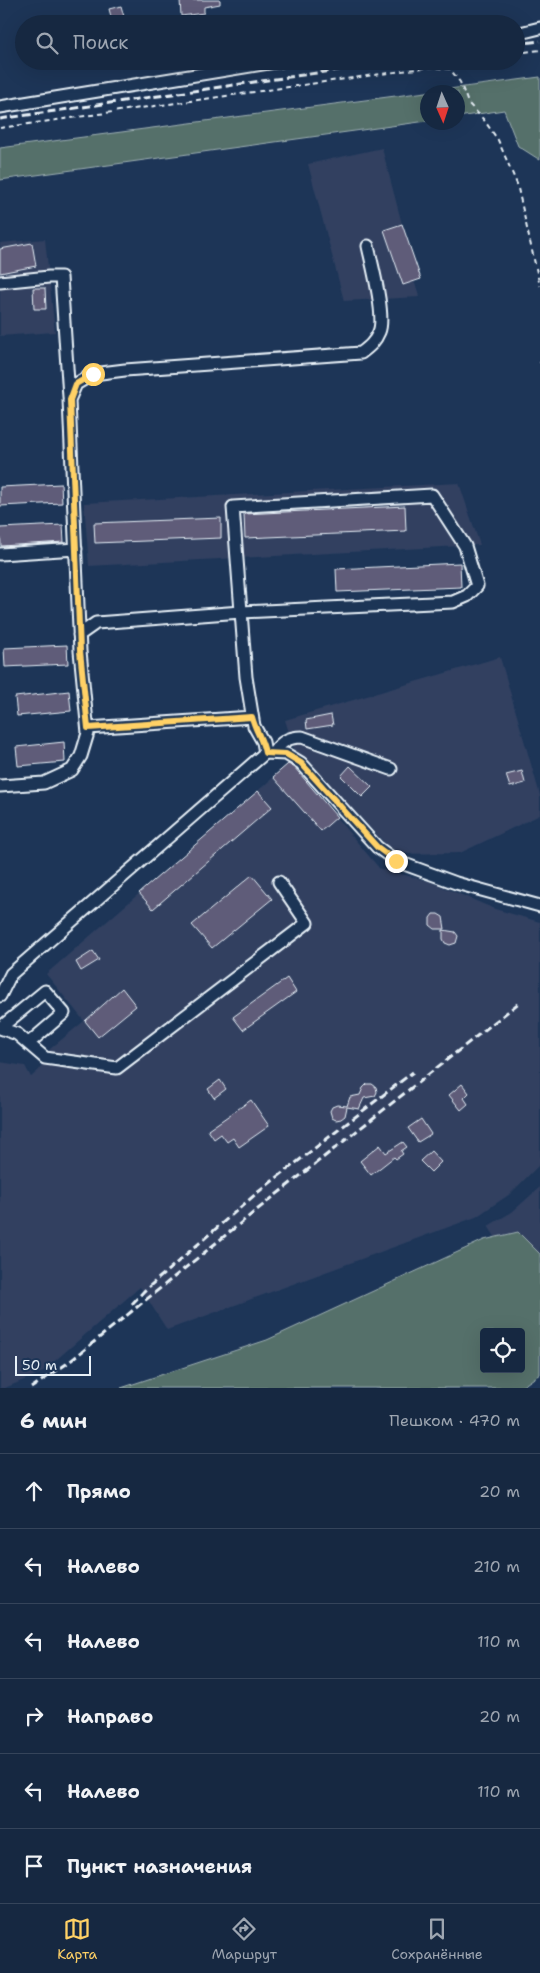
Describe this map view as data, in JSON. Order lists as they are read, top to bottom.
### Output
{
  "scale_bar": "50 m",
  "north": "bottom",
  "page": {
    "search": "Поиск",
    "scale": "50 m",
    "heading": ["6 мин", "Пешком · 470 m"],
    "list": [
      ["Прямо", "20 m"],
      ["Налево", "210 m"],
      ["Налево", "110 m"],
      ["Направо", "20 m"],
      ["Налево", "110 m"],
      "Пункт назначения"
    ],
    "nav": ["Карта", "Маршрут", "Сохранённые"]
  }
}
